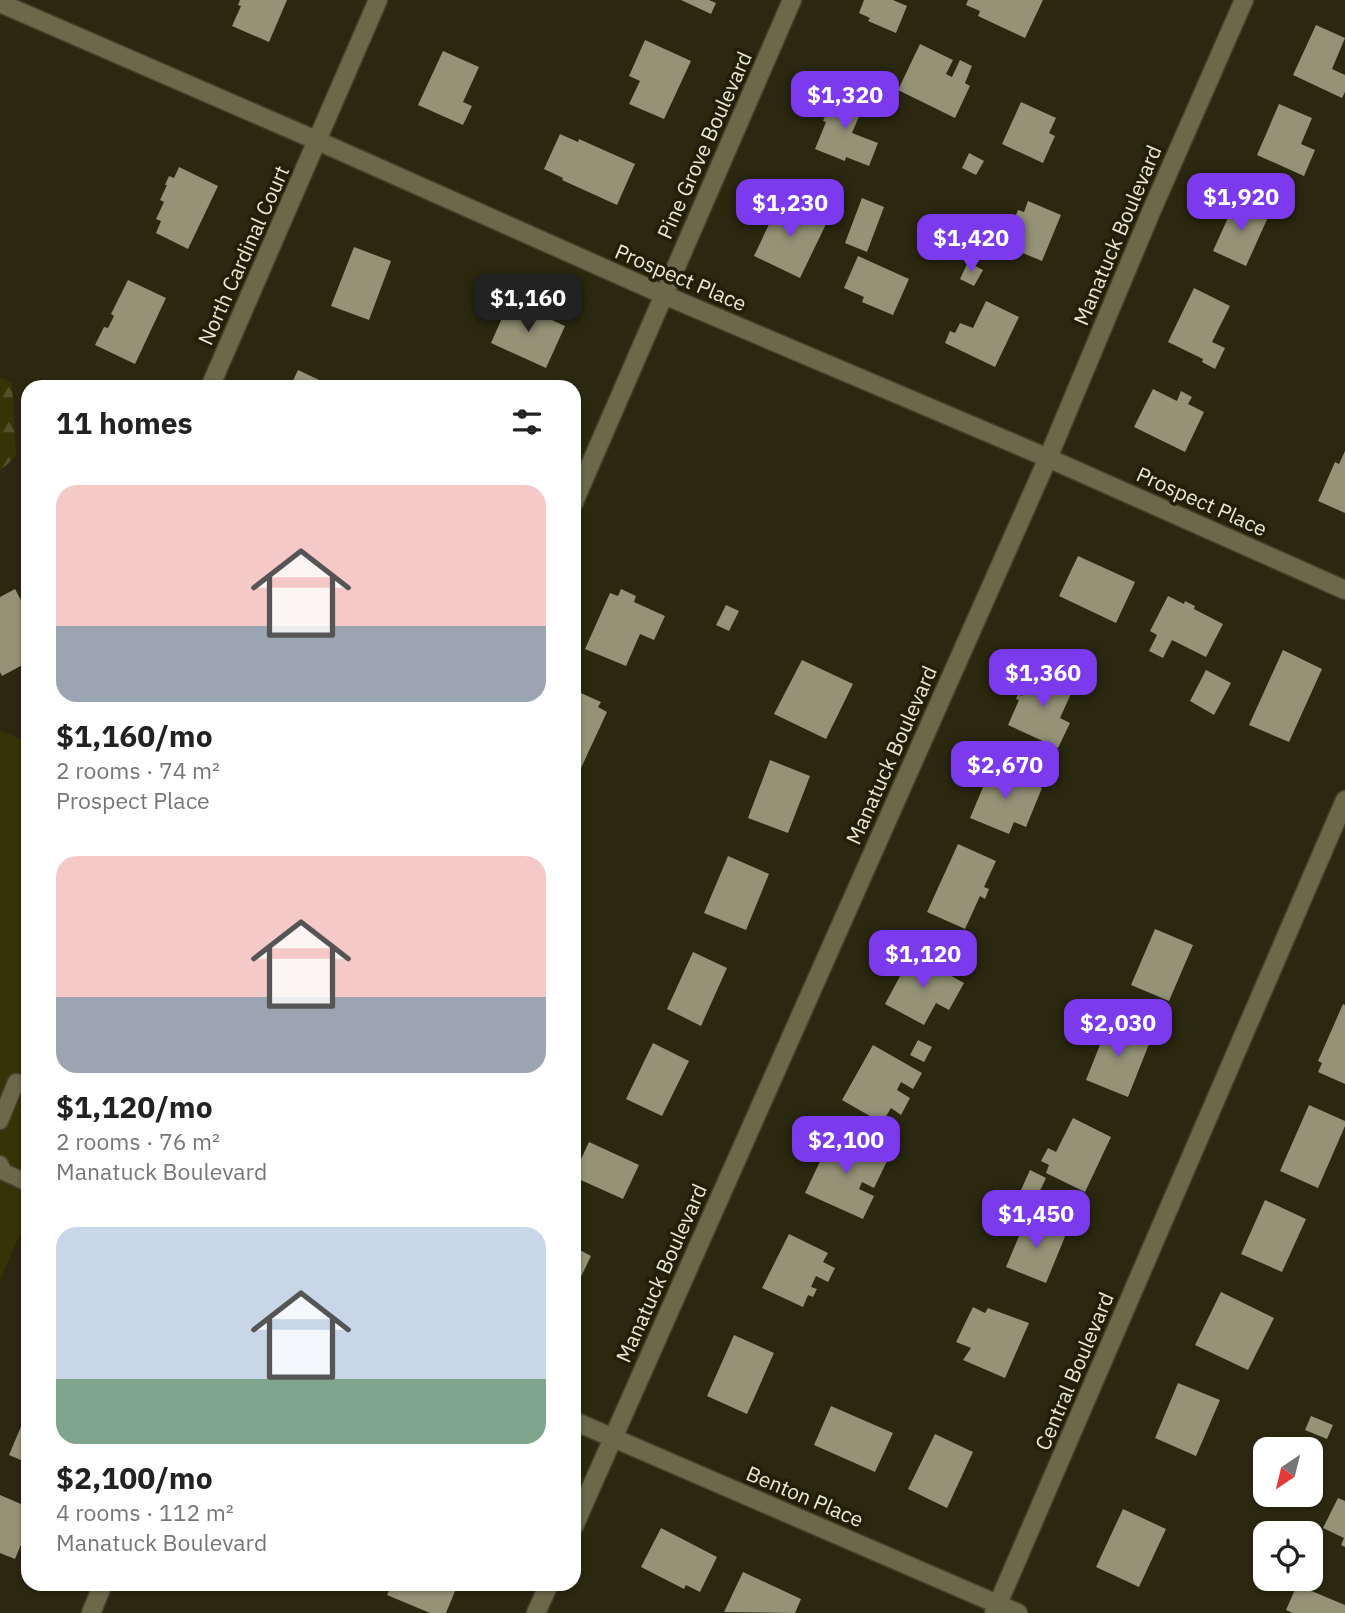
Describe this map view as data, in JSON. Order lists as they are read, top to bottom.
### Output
{
  "streets": {
    "street": [
      "Pine Grove Boulevard",
      "Manatuck Boulevard",
      "North Cardinal Court",
      "Prospect Place",
      "Central Boulevard",
      "Benton Place"
    ]
  },
  "crossings": [
    ["Pine Grove Boulevard", "Prospect Place"],
    ["Manatuck Boulevard", "Prospect Place"],
    ["Manatuck Boulevard", "Benton Place"],
    ["North Cardinal Court", "Prospect Place"],
    ["Central Boulevard", "Benton Place"]
  ],
  "north": "bottom left",
  "page": {
    "price": [
      "$1,320",
      "$1,920",
      "$1,230",
      "$1,420",
      "$1,160",
      "$1,360",
      "$2,670",
      "$1,120",
      "$2,030",
      "$2,100",
      "$1,450"
    ],
    "heading": "11 homes",
    "list": [
      {
        "name": "$1,160/mo",
        "note": "2 rooms · 74 m² · Prospect Place"
      },
      {
        "name": "$1,120/mo",
        "note": "2 rooms · 76 m² · Manatuck Boulevard"
      },
      {
        "name": "$2,100/mo",
        "note": "4 rooms · 112 m² · Manatuck Boulevard"
      }
    ]
  }
}
